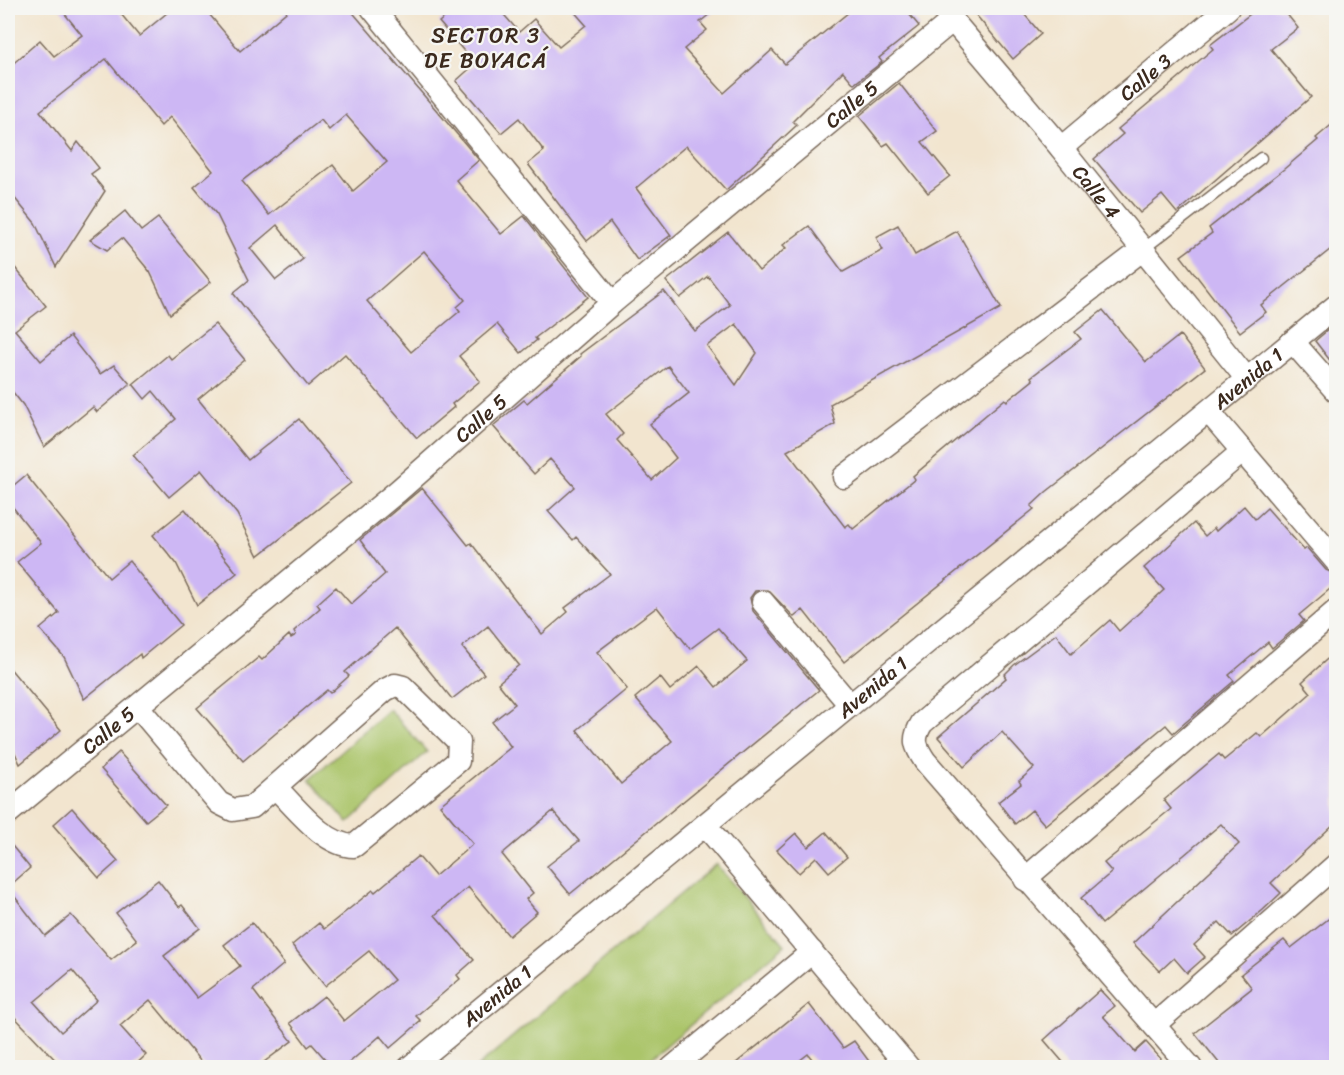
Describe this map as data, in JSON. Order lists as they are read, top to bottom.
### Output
{
  "streets": {
    "street": [
      "Calle 3",
      "Calle 5",
      "Calle 4",
      "Avenida 1"
    ]
  },
  "crossings": [
    ["Calle 3", "Calle 4"],
    ["Calle 5", "Calle 4"],
    ["Calle 4", "Avenida 1"]
  ],
  "districts": ["SECTOR 3 DE BOYACÁ"]
}
